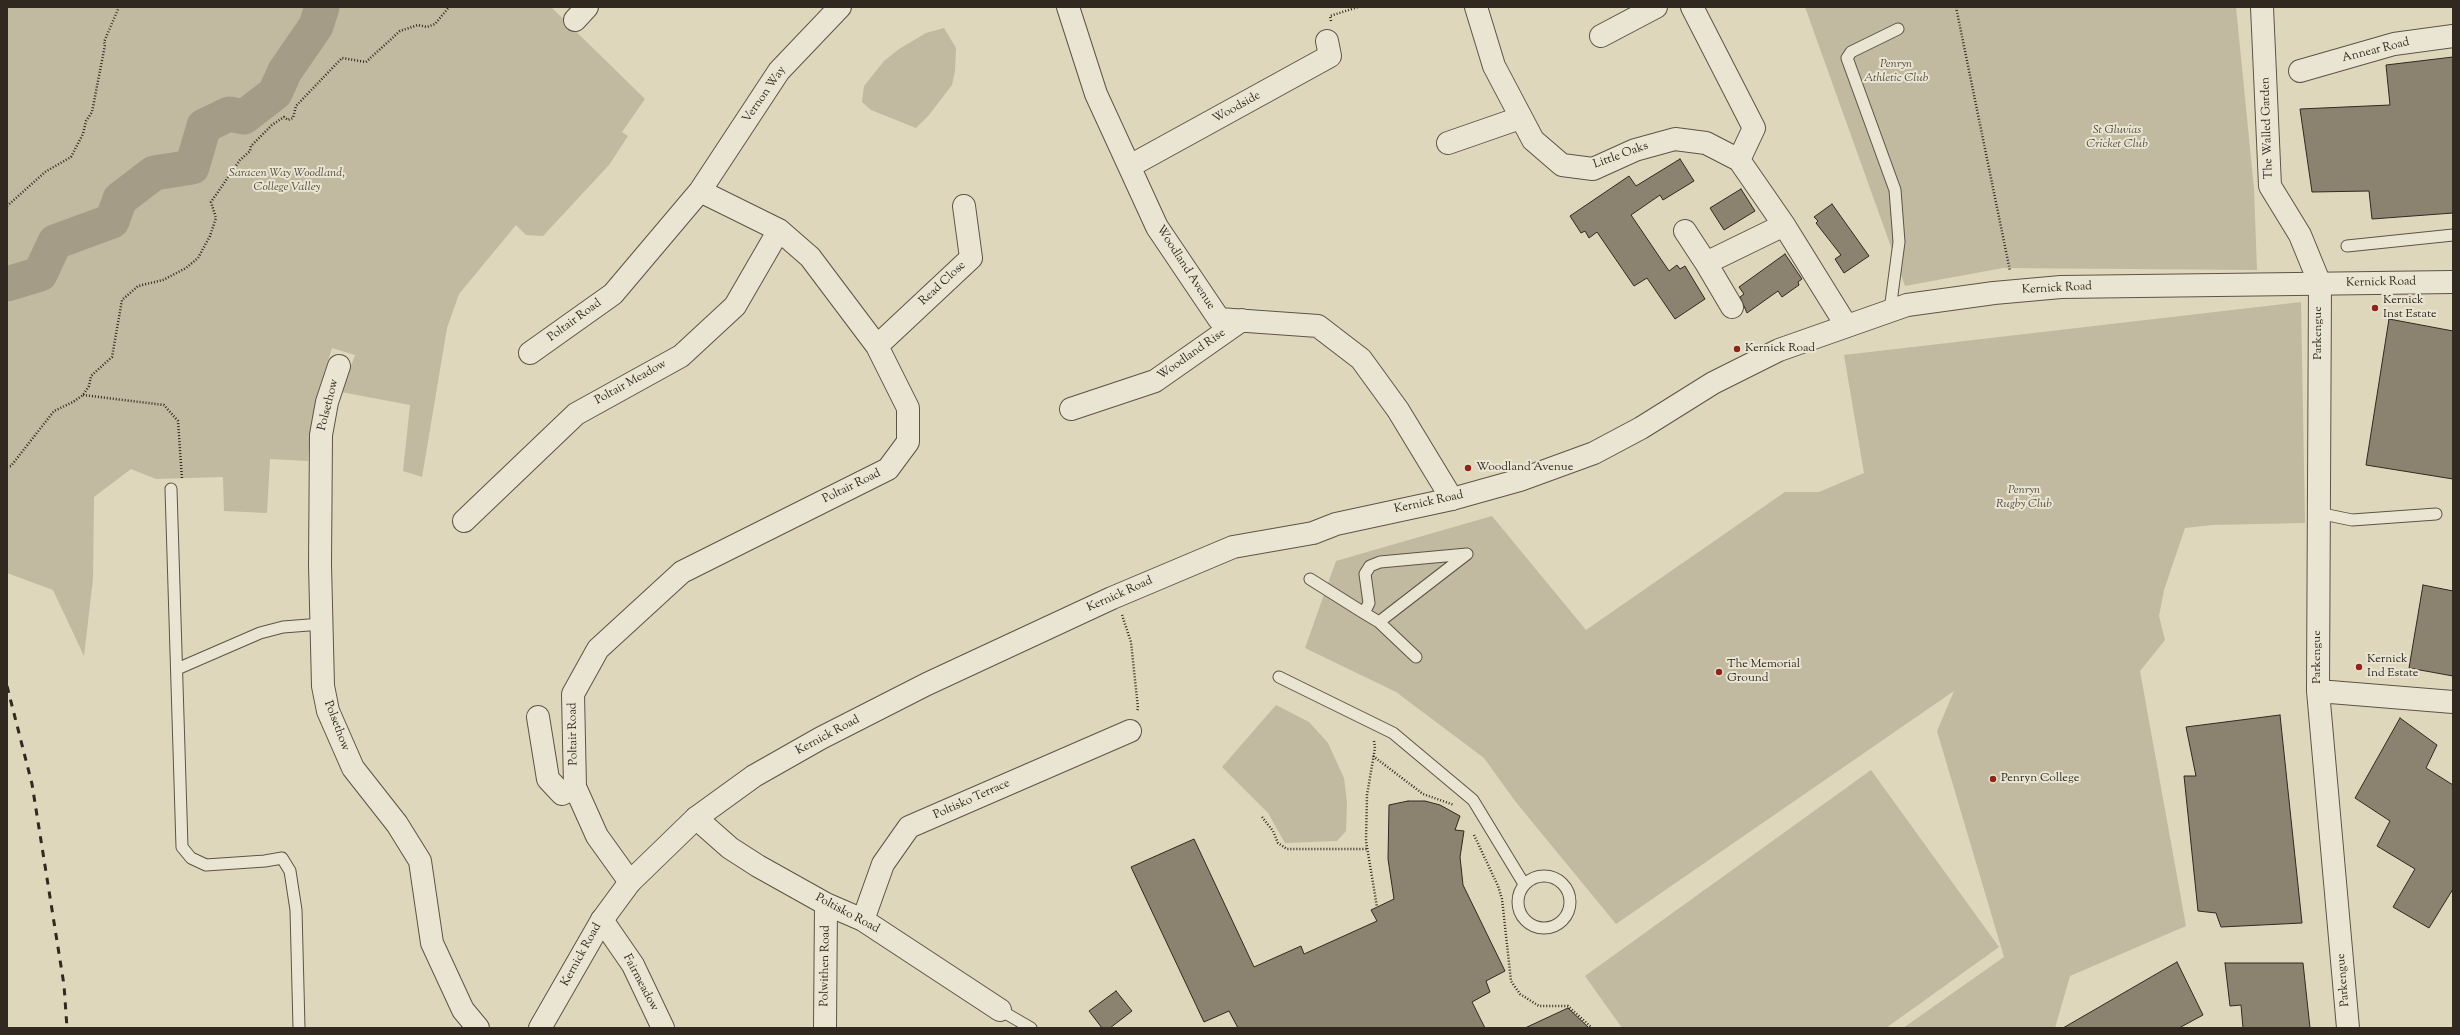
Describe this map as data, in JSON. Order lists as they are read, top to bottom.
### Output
{
  "streets": {
    "street": [
      "Annear Road",
      "Vernon Way",
      "Woodside",
      "The Walled Garden",
      "Little Oaks",
      "Woodland Avenue",
      "Kernick Road",
      "Read Close",
      "Poltair Road",
      "Parkengue",
      "Woodland Rise",
      "Poltair Meadow",
      "Polsethow",
      "Poltisko Terrace",
      "Poltisko Road",
      "Polwithen Road",
      "Fairmeadow"
    ]
  },
  "crossings": [
    ["Vernon Way", "Poltair Road"],
    ["Woodside", "Woodland Avenue"],
    ["The Walled Garden", "Kernick Road"],
    ["The Walled Garden", "Parkengue"],
    ["Little Oaks", "Kernick Road"],
    ["Woodland Avenue", "Kernick Road"],
    ["Woodland Avenue", "Woodland Rise"],
    ["Kernick Road", "Poltair Road"],
    ["Kernick Road", "Parkengue"],
    ["Kernick Road", "Poltisko Road"],
    ["Kernick Road", "Fairmeadow"],
    ["Read Close", "Poltair Road"],
    ["Poltair Road", "Poltair Meadow"],
    ["Poltisko Terrace", "Poltisko Road"],
    ["Poltisko Road", "Polwithen Road"]
  ],
  "parks": [
    "Penryn Athletic Club",
    "St Gluvias Cricket Club",
    "Saracen Way Woodland, College Valley",
    "Penryn Rugby Club"
  ],
  "places": [
    "Kernick Inst Estate",
    "Kernick Road",
    "Woodland Avenue",
    "Kernick Ind Estate",
    "The Memorial Ground",
    "Penryn College"
  ]
}
